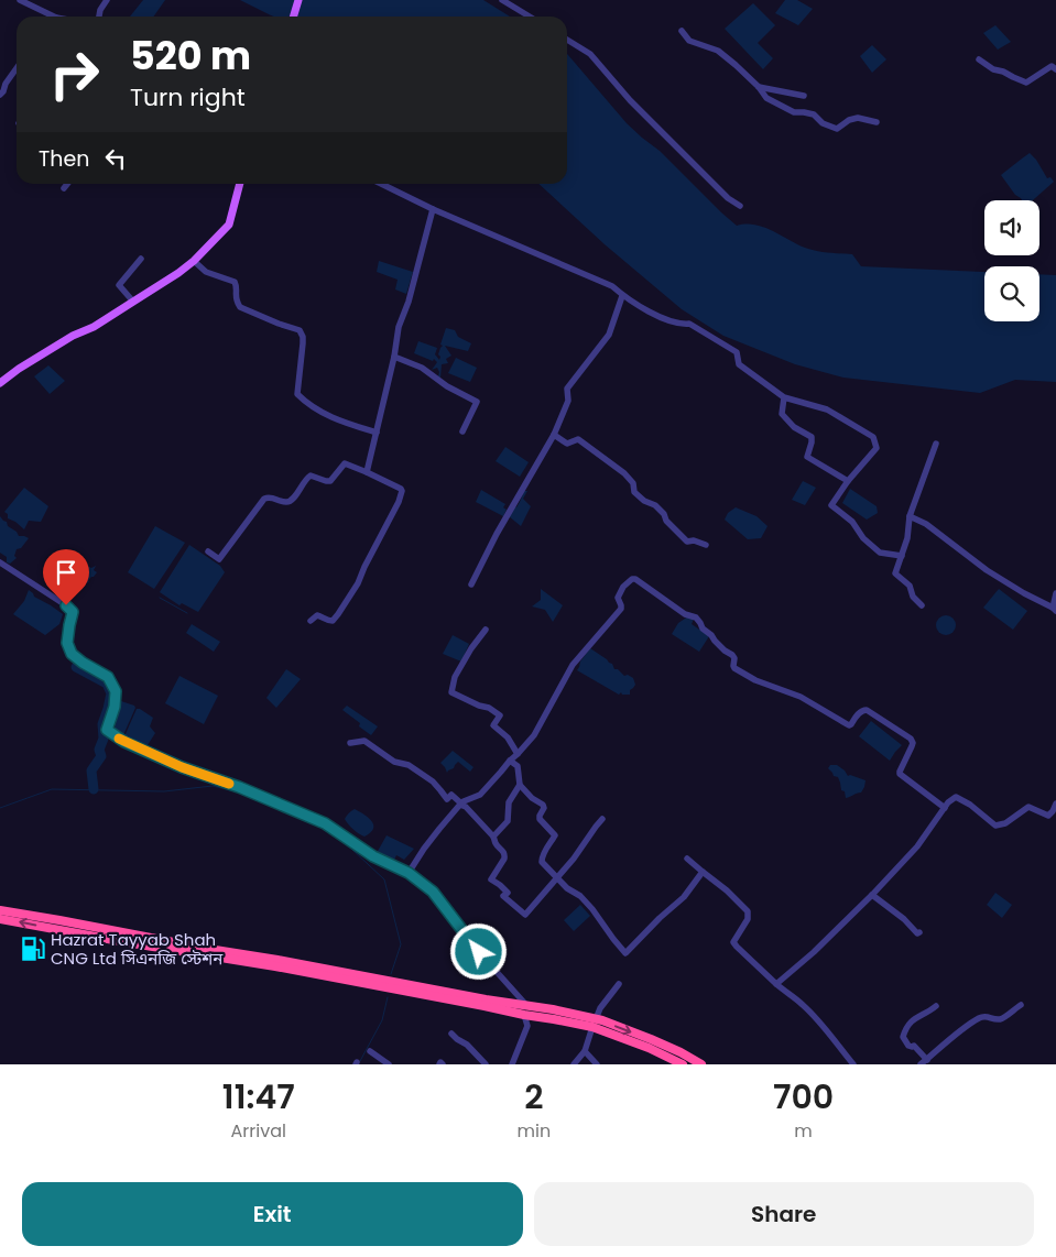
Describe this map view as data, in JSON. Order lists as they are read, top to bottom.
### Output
{
  "places": {
    "fuel station": ["Hazrat Tayyab Shah CNG Ltd সিএনজি স্টেশন"]
  },
  "page": {
    "turn": ["520 m", "Turn right"],
    "then": "Then",
    "eta": [
      "11:47",
      "Arrival",
      "2",
      "min",
      "700",
      "m"
    ],
    "buttons": ["Exit", "Share"]
  }
}
